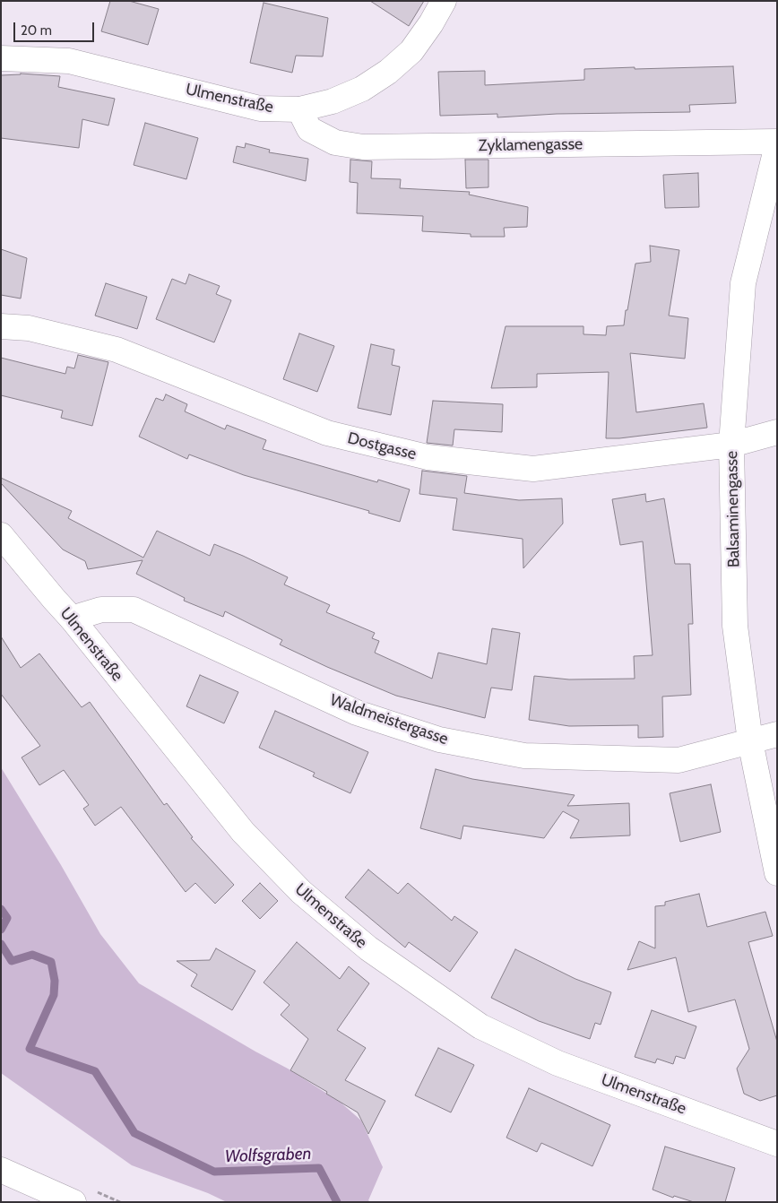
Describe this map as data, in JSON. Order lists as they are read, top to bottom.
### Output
{
  "streets": {
    "street": [
      "Ulmenstraße",
      "Zyklamengasse",
      "Dostgasse",
      "Balsaminengasse",
      "Waldmeistergasse"
    ]
  },
  "crossings": [
    ["Ulmenstraße", "Zyklamengasse"],
    ["Ulmenstraße", "Waldmeistergasse"],
    ["Zyklamengasse", "Balsaminengasse"],
    ["Dostgasse", "Balsaminengasse"],
    ["Balsaminengasse", "Waldmeistergasse"]
  ],
  "water": ["Wolfsgraben"],
  "scale_bar": "20 m"
}
